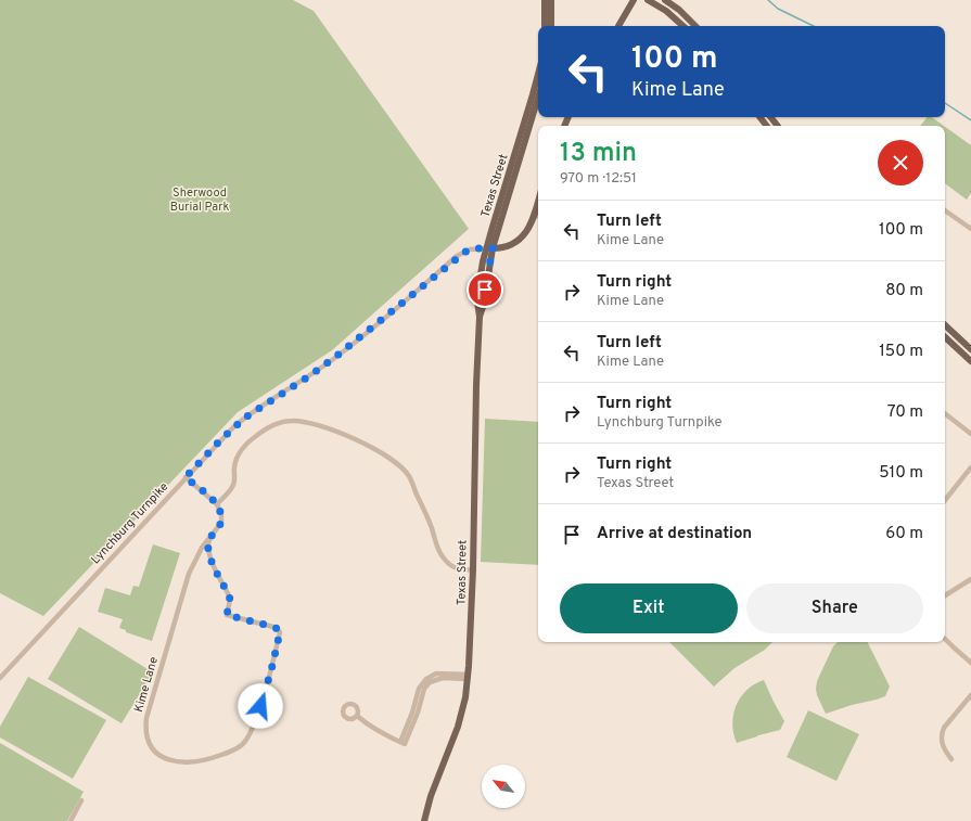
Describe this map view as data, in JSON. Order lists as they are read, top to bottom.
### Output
{
  "streets": {
    "main road": ["Texas Street", "Lynchburg Turnpike"],
    "street": ["Kime Lane"]
  },
  "crossings": [
    ["Texas Street", "Lynchburg Turnpike"]
  ],
  "parks": ["Sherwood Burial Park"],
  "north": "top left",
  "page": {
    "turn": ["100 m", "Kime Lane"],
    "heading": ["13 min", "970 m · 12:51"],
    "list": [
      {
        "name": "Turn left",
        "note": "Kime Lane",
        "value": "100 m"
      },
      {
        "name": "Turn right",
        "note": "Kime Lane",
        "value": "80 m"
      },
      {
        "name": "Turn left",
        "note": "Kime Lane",
        "value": "150 m"
      },
      {
        "name": "Turn right",
        "note": "Lynchburg Turnpike",
        "value": "70 m"
      },
      {
        "name": "Turn right",
        "note": "Texas Street",
        "value": "510 m"
      },
      {
        "name": "Arrive at destination",
        "value": "60 m"
      }
    ],
    "buttons": ["Exit", "Share"]
  }
}
